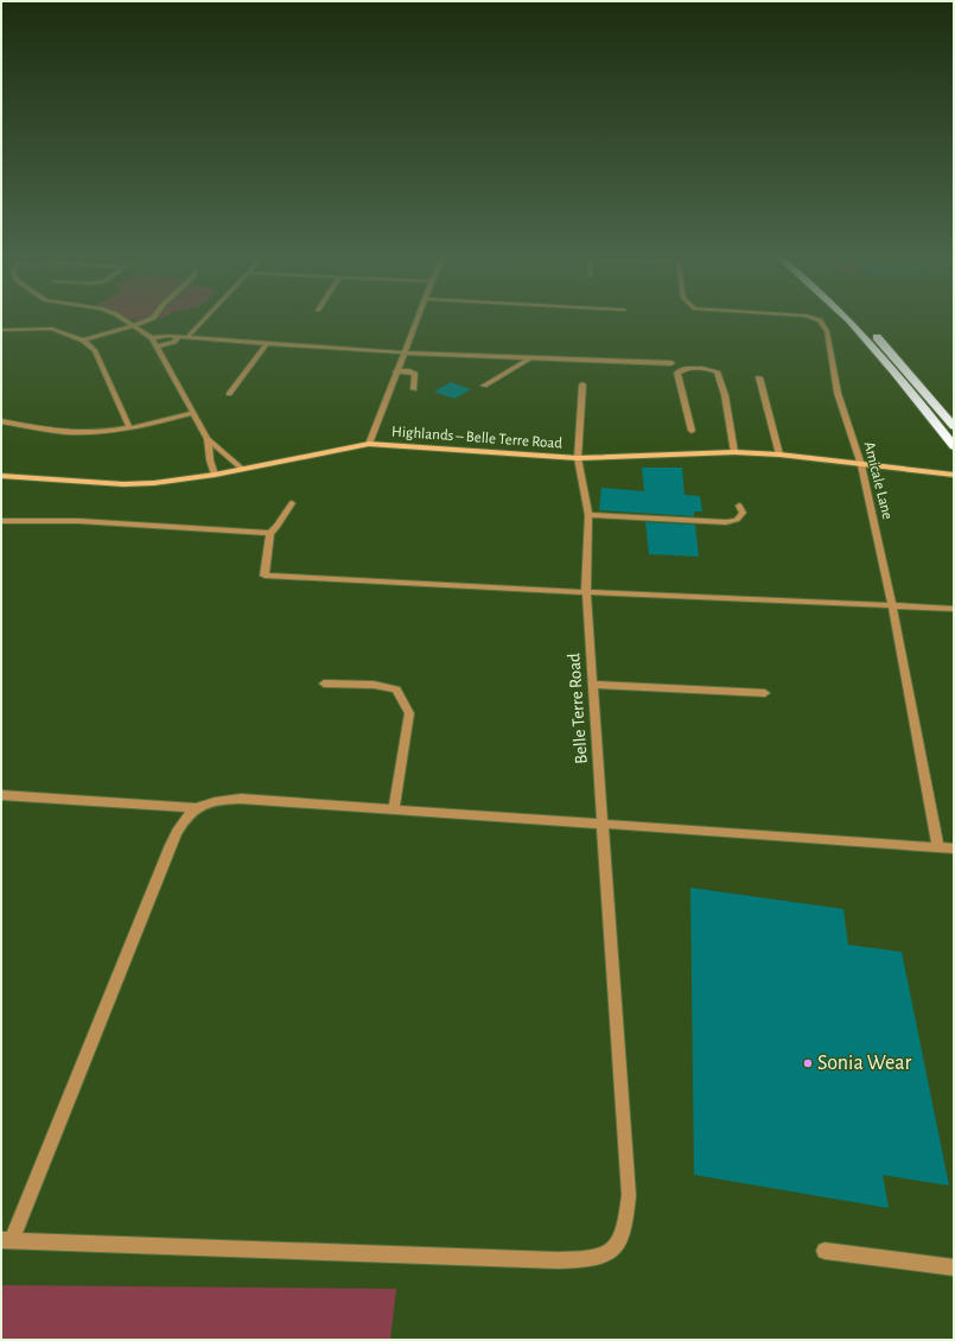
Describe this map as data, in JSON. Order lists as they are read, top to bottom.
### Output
{
  "streets": {
    "street": ["Highlands – Belle Terre Road", "Amicale Lane", "Belle Terre Road"]
  },
  "crossings": [
    ["Highlands – Belle Terre Road", "Amicale Lane"],
    ["Highlands – Belle Terre Road", "Belle Terre Road"]
  ],
  "places": ["Sonia Wear"]
}
